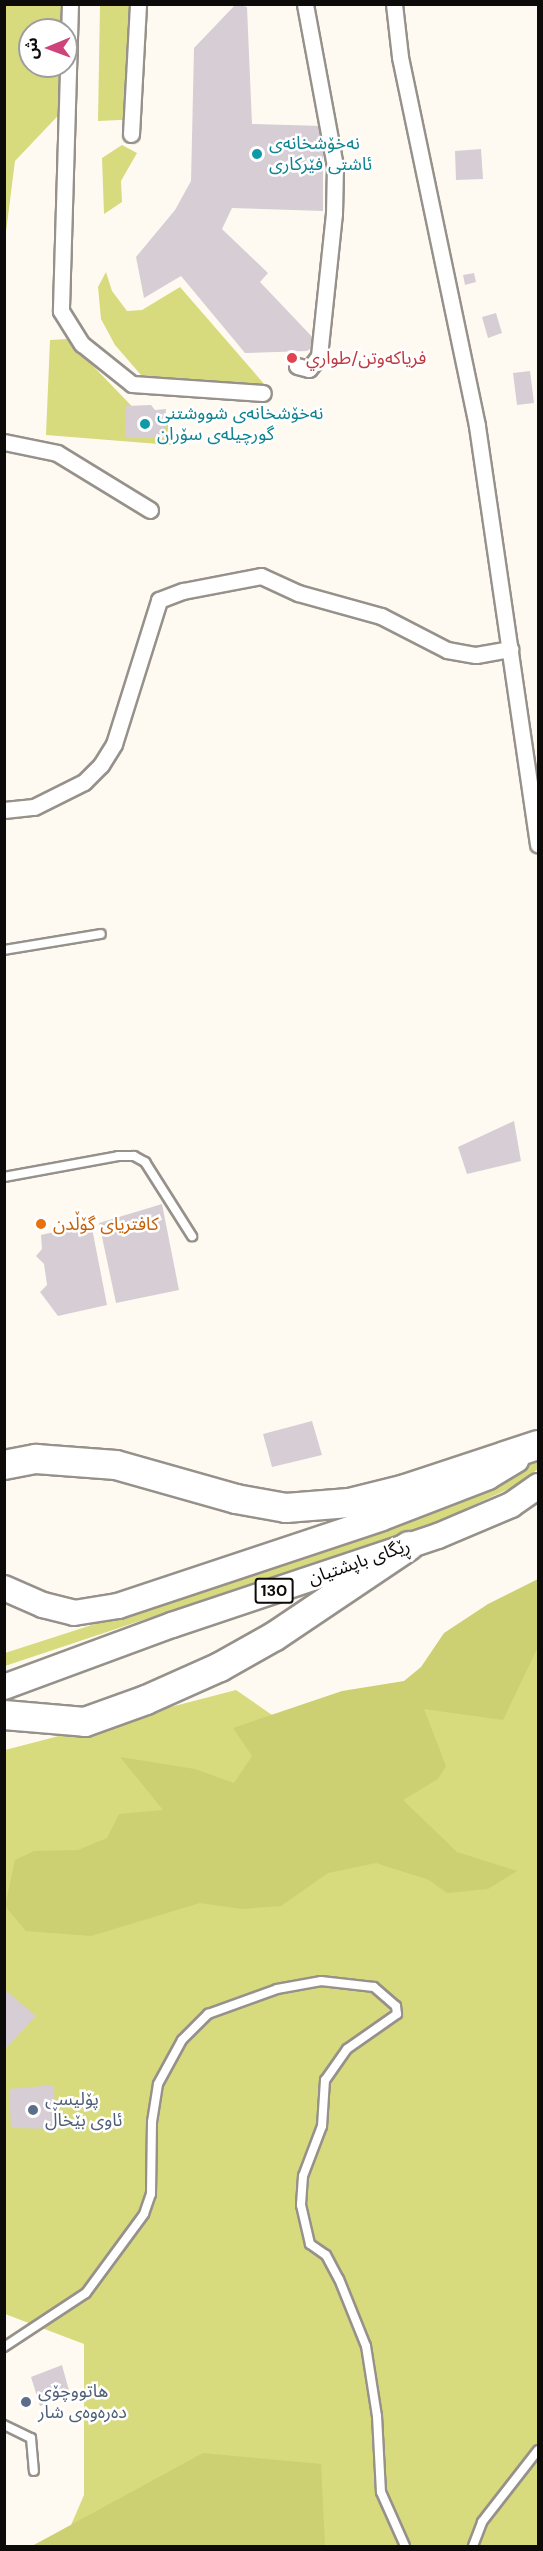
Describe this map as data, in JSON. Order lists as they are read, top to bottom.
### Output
{
  "streets": {
    "main road": ["ڕێگای باپشتیان", "130"]
  },
  "places": [
    "نەخۆشخانەی ئاشتی فێرکاری",
    "فریاکەوتن/طواري",
    "نەخۆشخانەی شووشتنی گورچیلەی سۆران",
    "کافتریای گۆڵدن",
    "پۆلیسی ئاوی بێخاڵ",
    "هاتووچۆی دەرەوەی شار"
  ],
  "north": "left"
}
